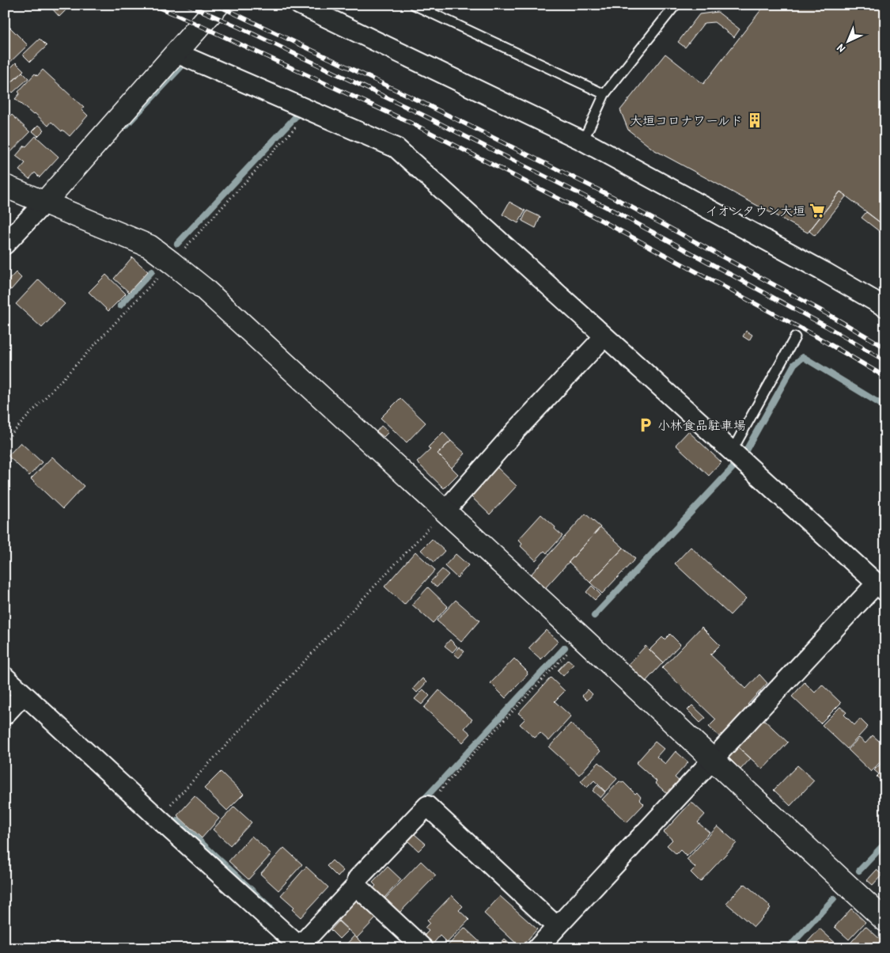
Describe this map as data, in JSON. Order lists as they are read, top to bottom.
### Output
{
  "places": {
    "building": ["大垣コロナワールド"],
    "supermarket": ["イオンタウン大垣"],
    "parking": ["小林食品駐車場"]
  },
  "north": "bottom left"
}
